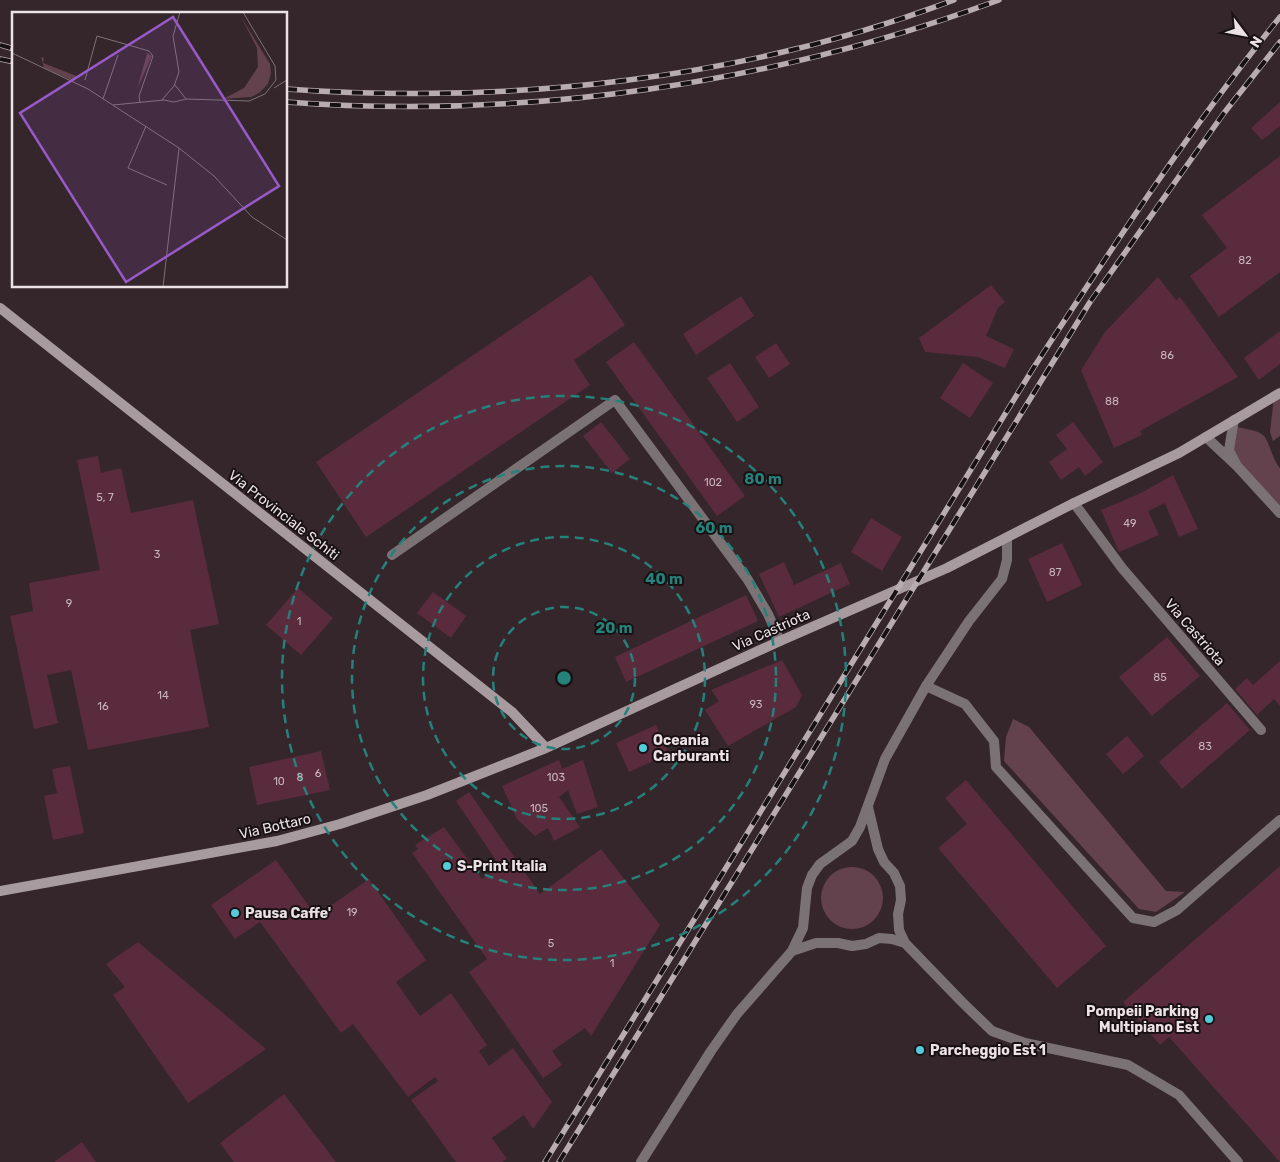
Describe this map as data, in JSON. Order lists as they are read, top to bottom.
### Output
{
  "streets": {
    "main road": ["Via Provinciale Schiti", "Via Castriota", "Via Bottaro"]
  },
  "crossings": [
    ["Via Provinciale Schiti", "Via Castriota"],
    ["Via Provinciale Schiti", "Via Bottaro"],
    ["Via Castriota", "Via Bottaro"]
  ],
  "places": [
    "Oceania Carburanti",
    "S-Print Italia",
    "Pausa Caffe'",
    "Pompeii Parking Multipiano Est",
    "Parcheggio Est 1"
  ],
  "house_numbers": [
    "82",
    "86",
    "88",
    "102",
    "5, 7",
    "49",
    "3",
    "87",
    "9",
    "1",
    "85",
    "14",
    "93",
    "16",
    "83",
    "6",
    "8",
    "103",
    "10",
    "105",
    "19",
    "5",
    "1"
  ],
  "north": "bottom right",
  "rings": [
    "80 m",
    "60 m",
    "40 m",
    "20 m"
  ]
}
